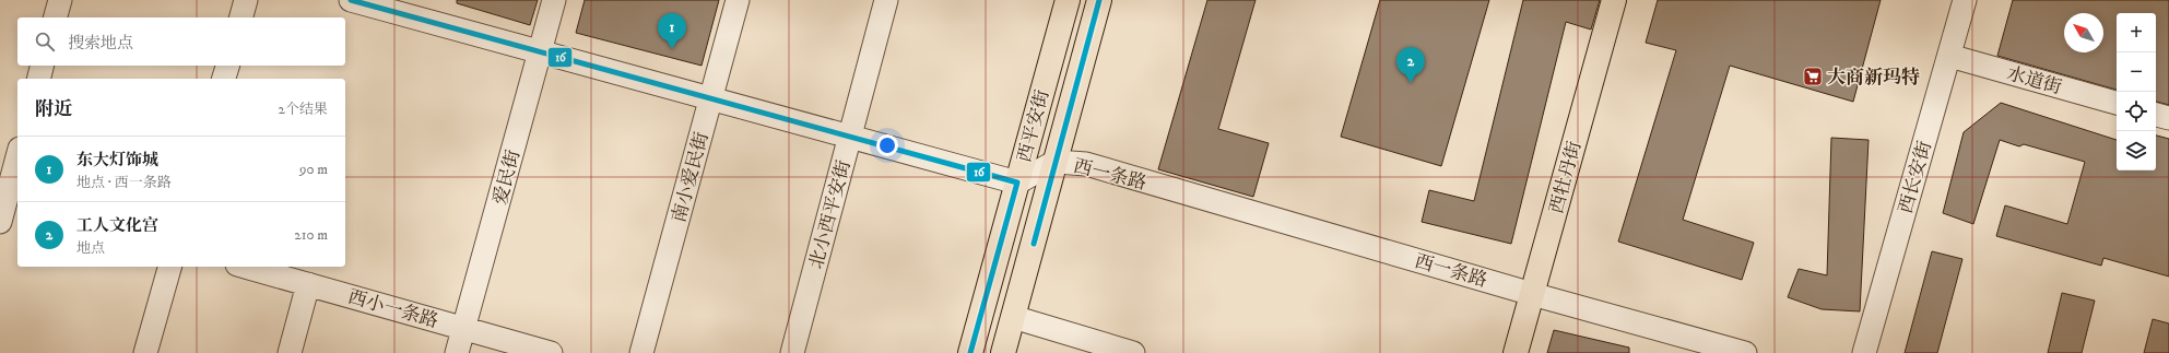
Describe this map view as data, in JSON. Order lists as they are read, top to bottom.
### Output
{
  "streets": {
    "main road": ["西平安街", "西牡丹街"],
    "street": [
      "水道街",
      "西一条路",
      "爱民街",
      "南小爱民街",
      "西长安街",
      "北小西平安街",
      "西小一条路"
    ]
  },
  "crossings": [
    ["水道街", "西长安街"],
    ["西平安街", "西一条路"],
    ["西一条路", "西牡丹街"],
    ["爱民街", "西小一条路"]
  ],
  "places": {
    "supermarket": ["大商新玛特"]
  },
  "lines": ["transit line 16"],
  "north": "top left",
  "page": {
    "map_buttons": ["+", "−"],
    "pins": ["1", "2"],
    "search": "搜索地点",
    "heading": ["附近", "2个结果"],
    "list": [
      {
        "mark": "1",
        "name": "东大灯饰城",
        "note": "地点 · 西一条路",
        "value": "90 m"
      },
      {
        "mark": "2",
        "name": "工人文化宫",
        "note": "地点",
        "value": "210 m"
      }
    ]
  }
}
